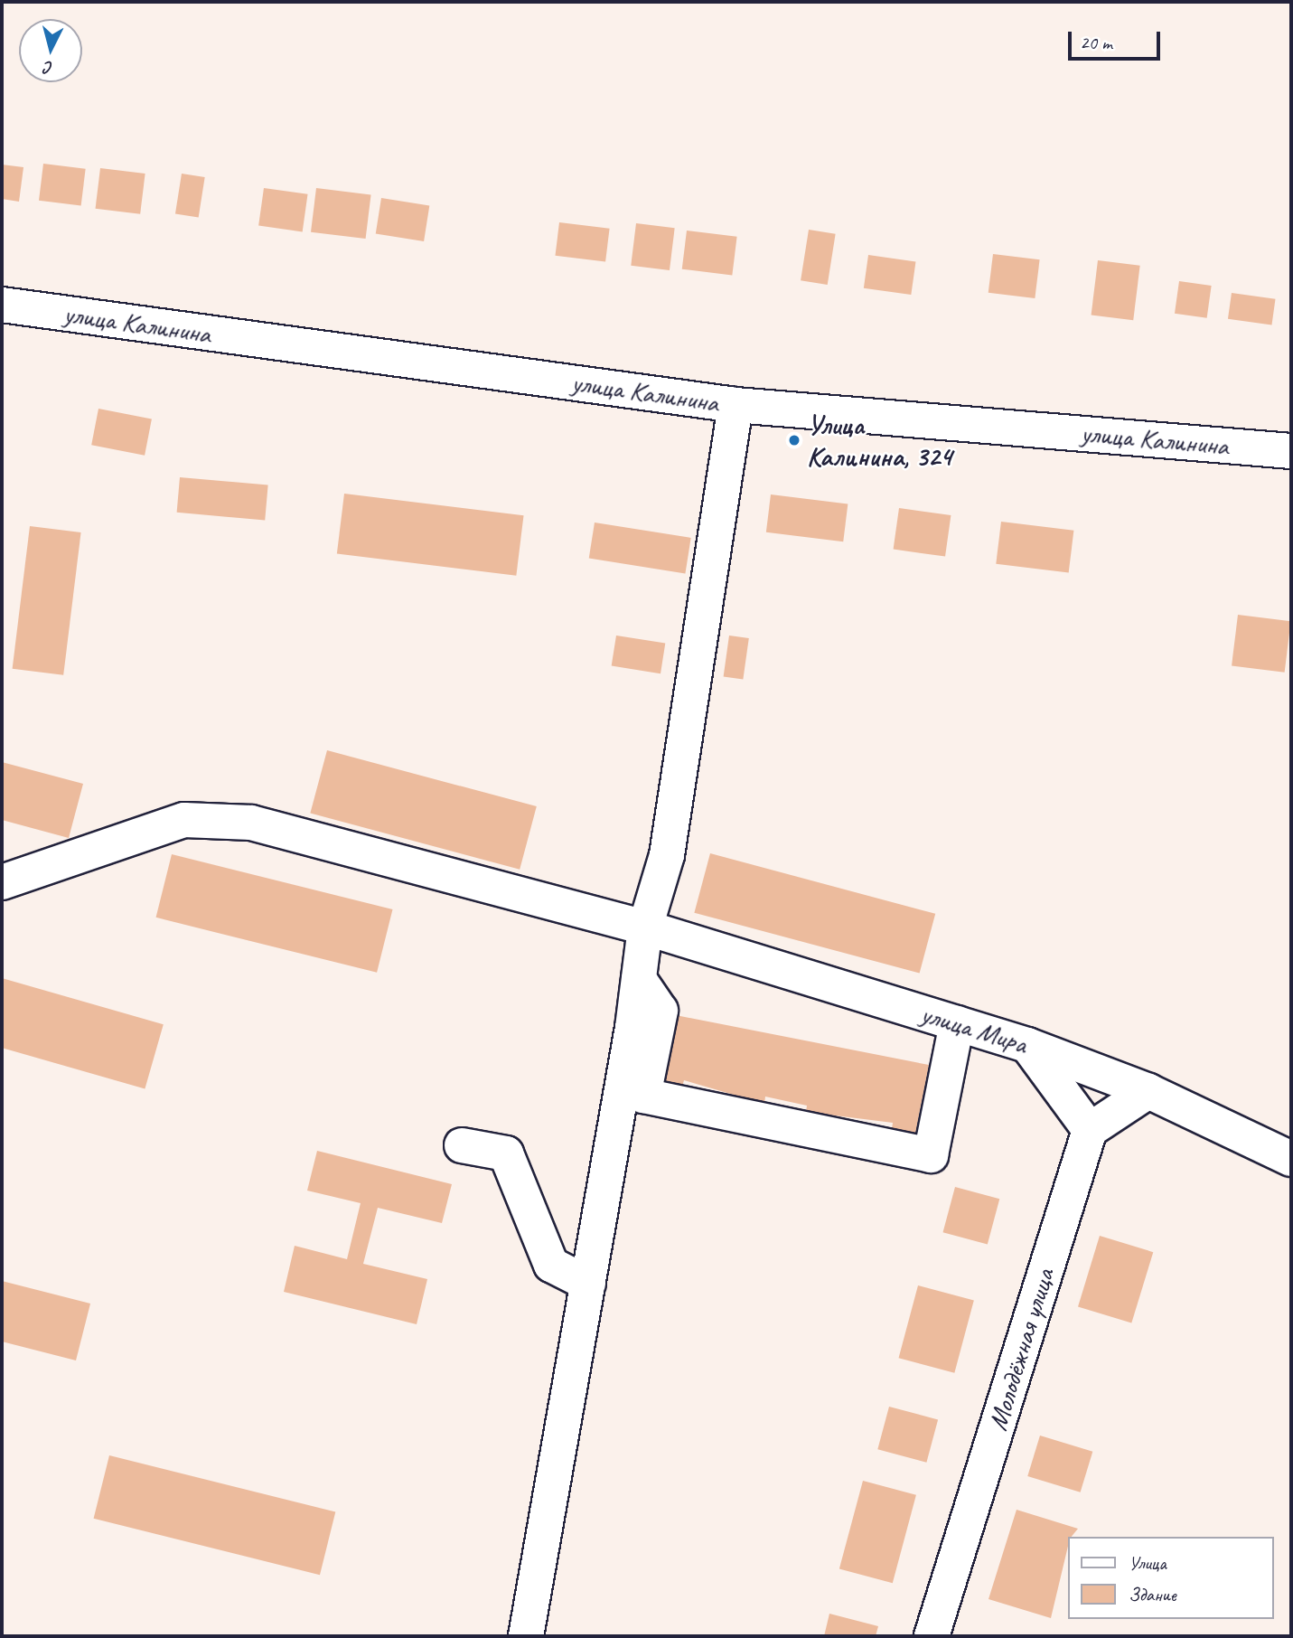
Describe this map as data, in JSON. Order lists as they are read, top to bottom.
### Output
{
  "streets": {
    "street": ["улица Калинина", "улица Мира", "Молодёжная улица"]
  },
  "places": ["Улица Калинина, 324"],
  "legend": ["Улица", "Здание"],
  "scale_bar": "20 m",
  "north": "bottom"
}
